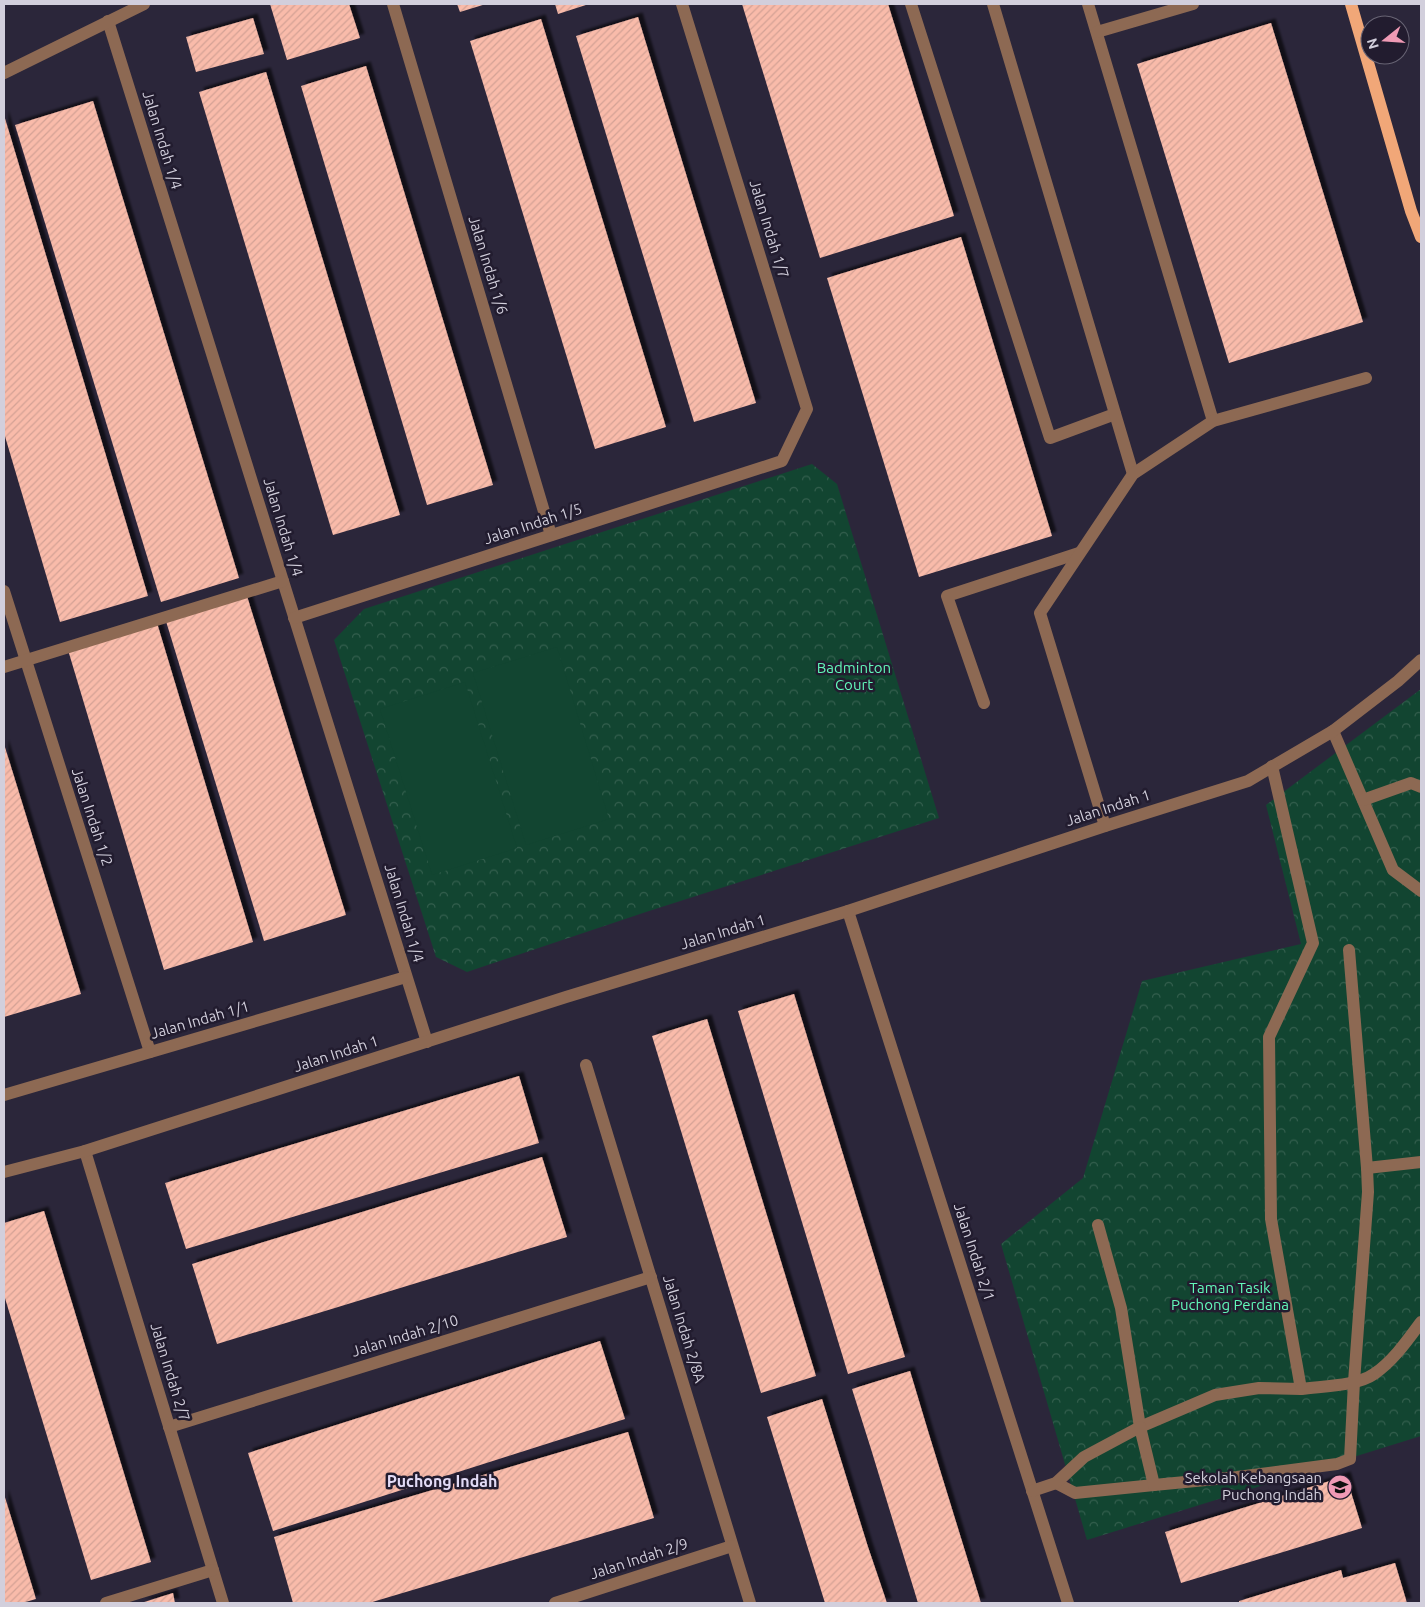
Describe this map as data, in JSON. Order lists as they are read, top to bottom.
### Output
{
  "streets": {
    "street": [
      "Jalan Indah 1/4",
      "Jalan Indah 1/7",
      "Jalan Indah 1/6",
      "Jalan Indah 1/5",
      "Jalan Indah 1",
      "Jalan Indah 1/2",
      "Jalan Indah 1/1",
      "Jalan Indah 2/1",
      "Jalan Indah 2/8A",
      "Jalan Indah 2/10",
      "Jalan Indah 2/7",
      "Jalan Indah 2/9"
    ]
  },
  "crossings": [
    ["Jalan Indah 1/4", "Jalan Indah 1/5"],
    ["Jalan Indah 1/4", "Jalan Indah 1"],
    ["Jalan Indah 1/4", "Jalan Indah 1/1"],
    ["Jalan Indah 1/7", "Jalan Indah 1/5"],
    ["Jalan Indah 1/6", "Jalan Indah 1/5"],
    ["Jalan Indah 1", "Jalan Indah 2/1"],
    ["Jalan Indah 1", "Jalan Indah 2/7"],
    ["Jalan Indah 1/2", "Jalan Indah 1/1"],
    ["Jalan Indah 2/8A", "Jalan Indah 2/10"],
    ["Jalan Indah 2/8A", "Jalan Indah 2/9"],
    ["Jalan Indah 2/10", "Jalan Indah 2/7"]
  ],
  "districts": ["Puchong Indah"],
  "parks": ["Badminton Court", "Taman Tasik Puchong Perdana"],
  "places": {
    "school or university": ["Sekolah Kebangsaan Puchong Indah"]
  },
  "north": "left"
}
